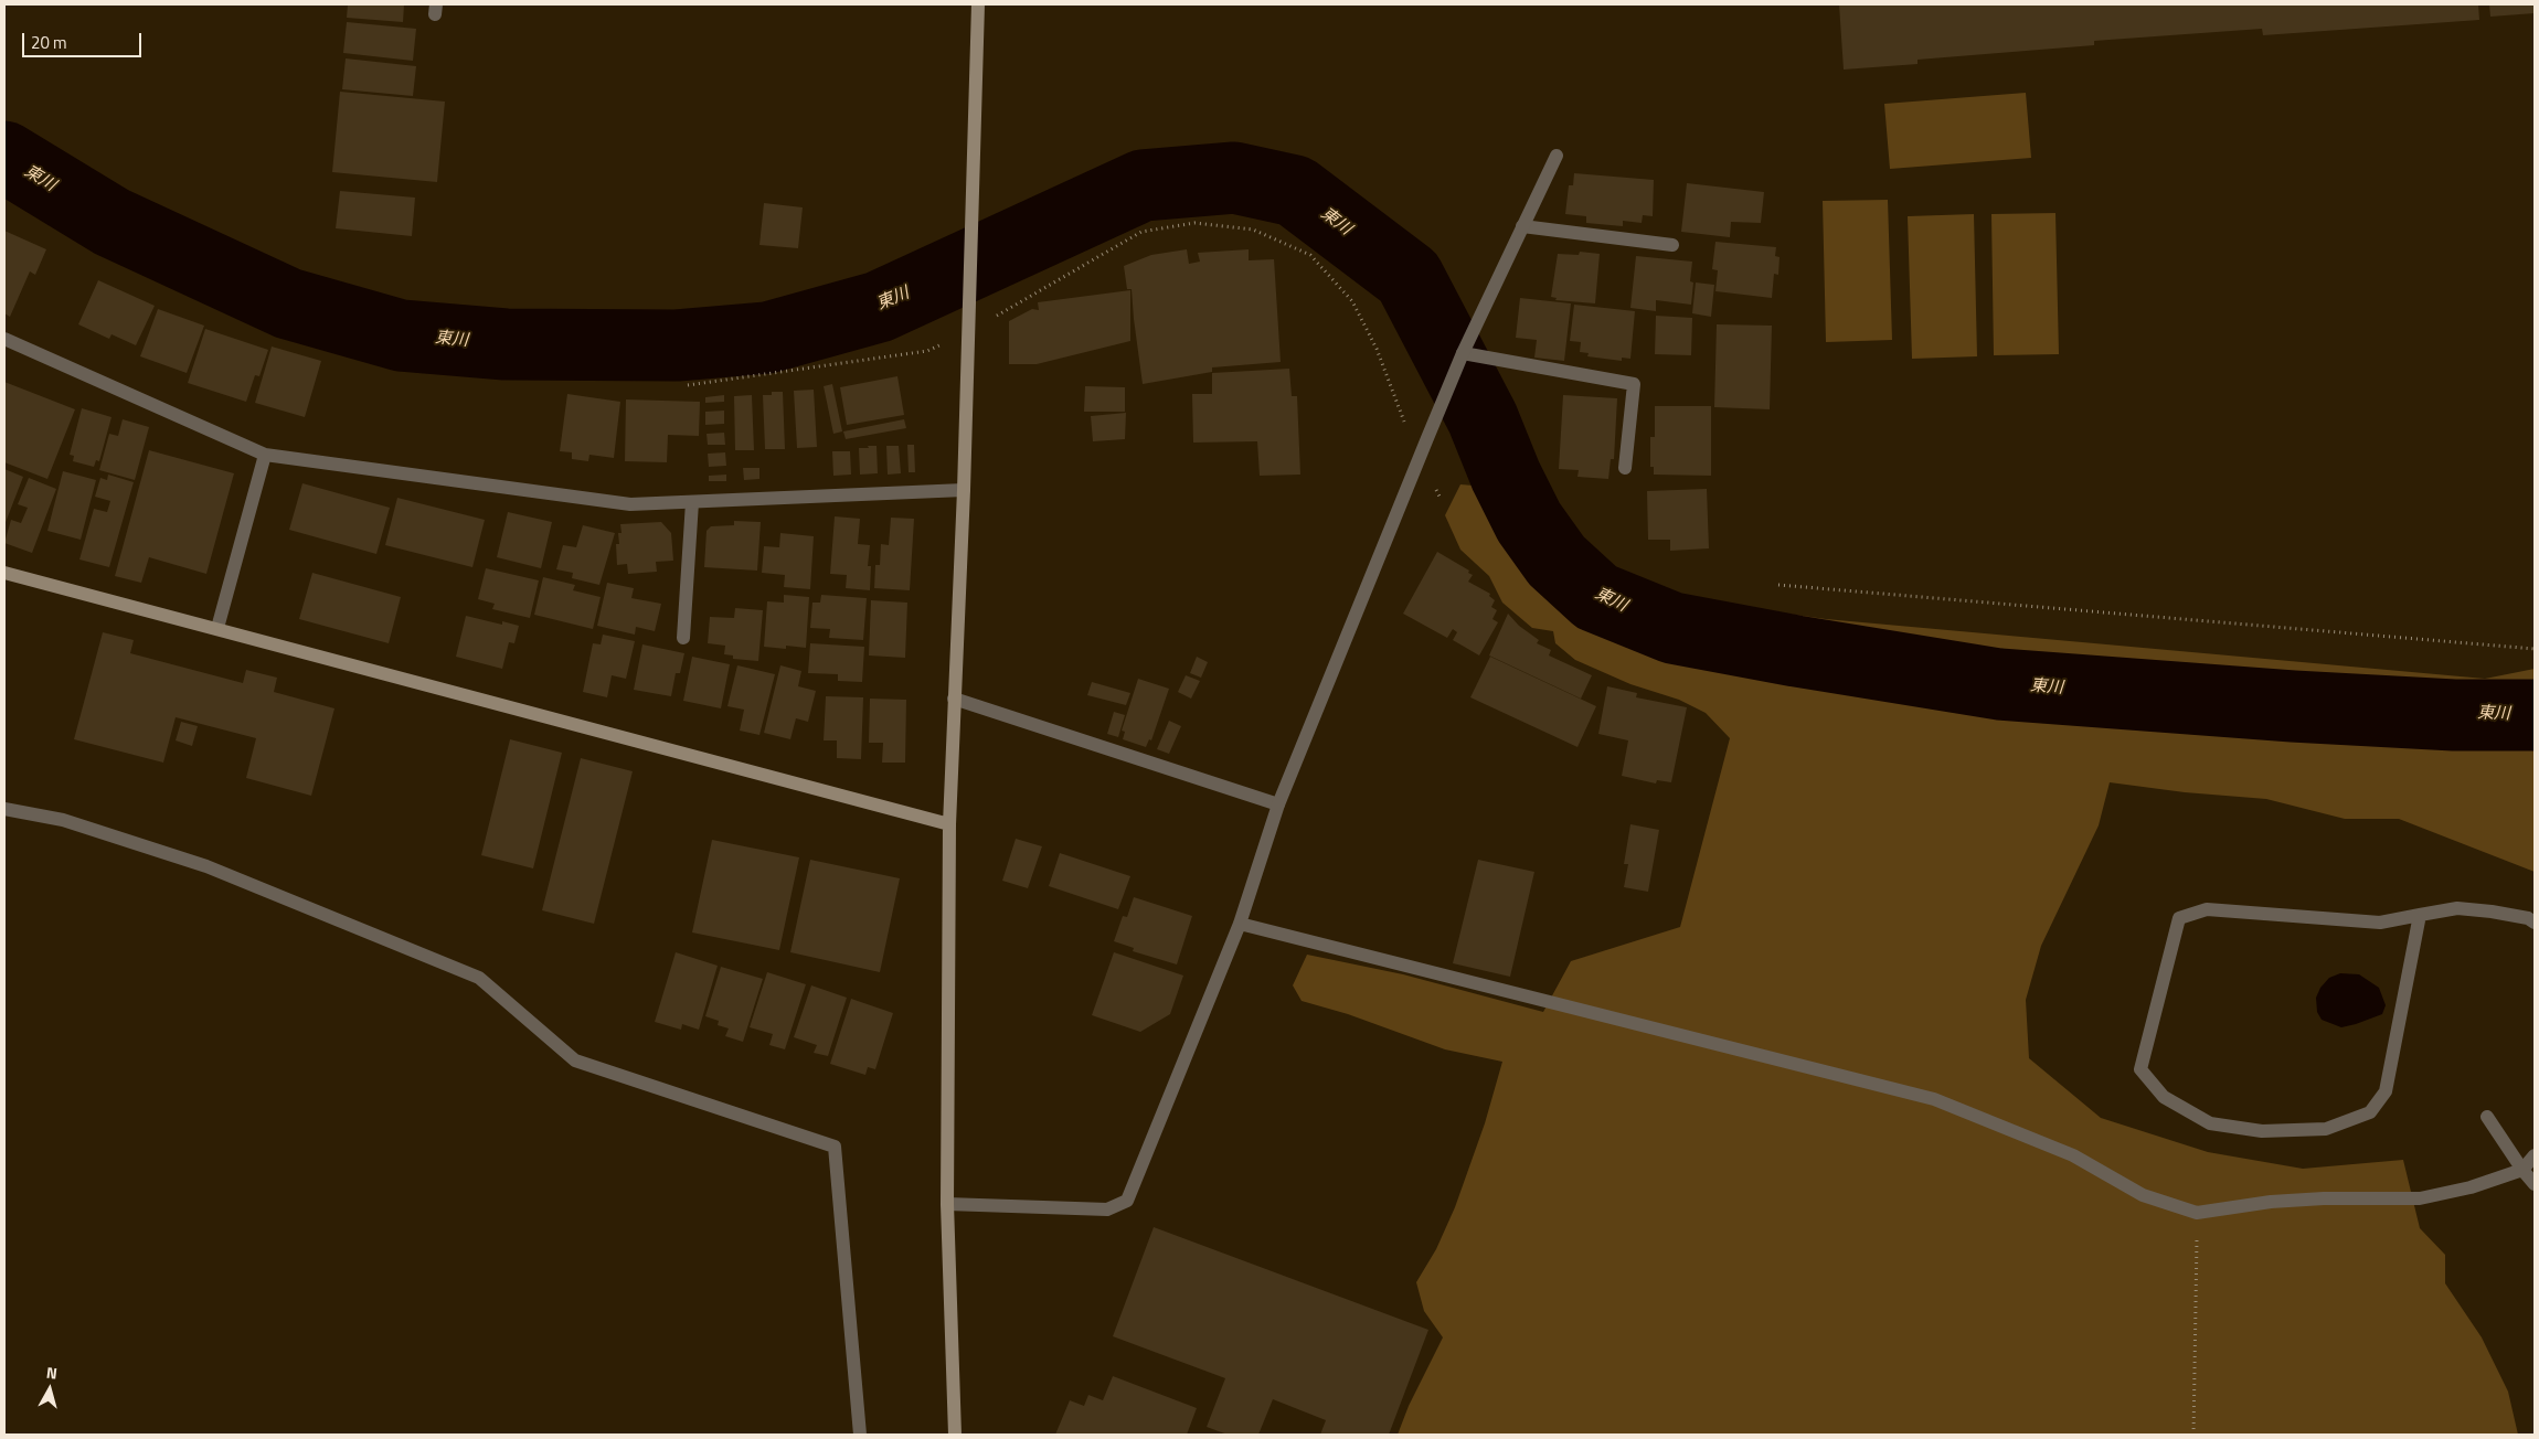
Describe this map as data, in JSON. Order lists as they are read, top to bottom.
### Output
{
  "water": ["東川"],
  "scale_bar": "20 m",
  "north": "top"
}
